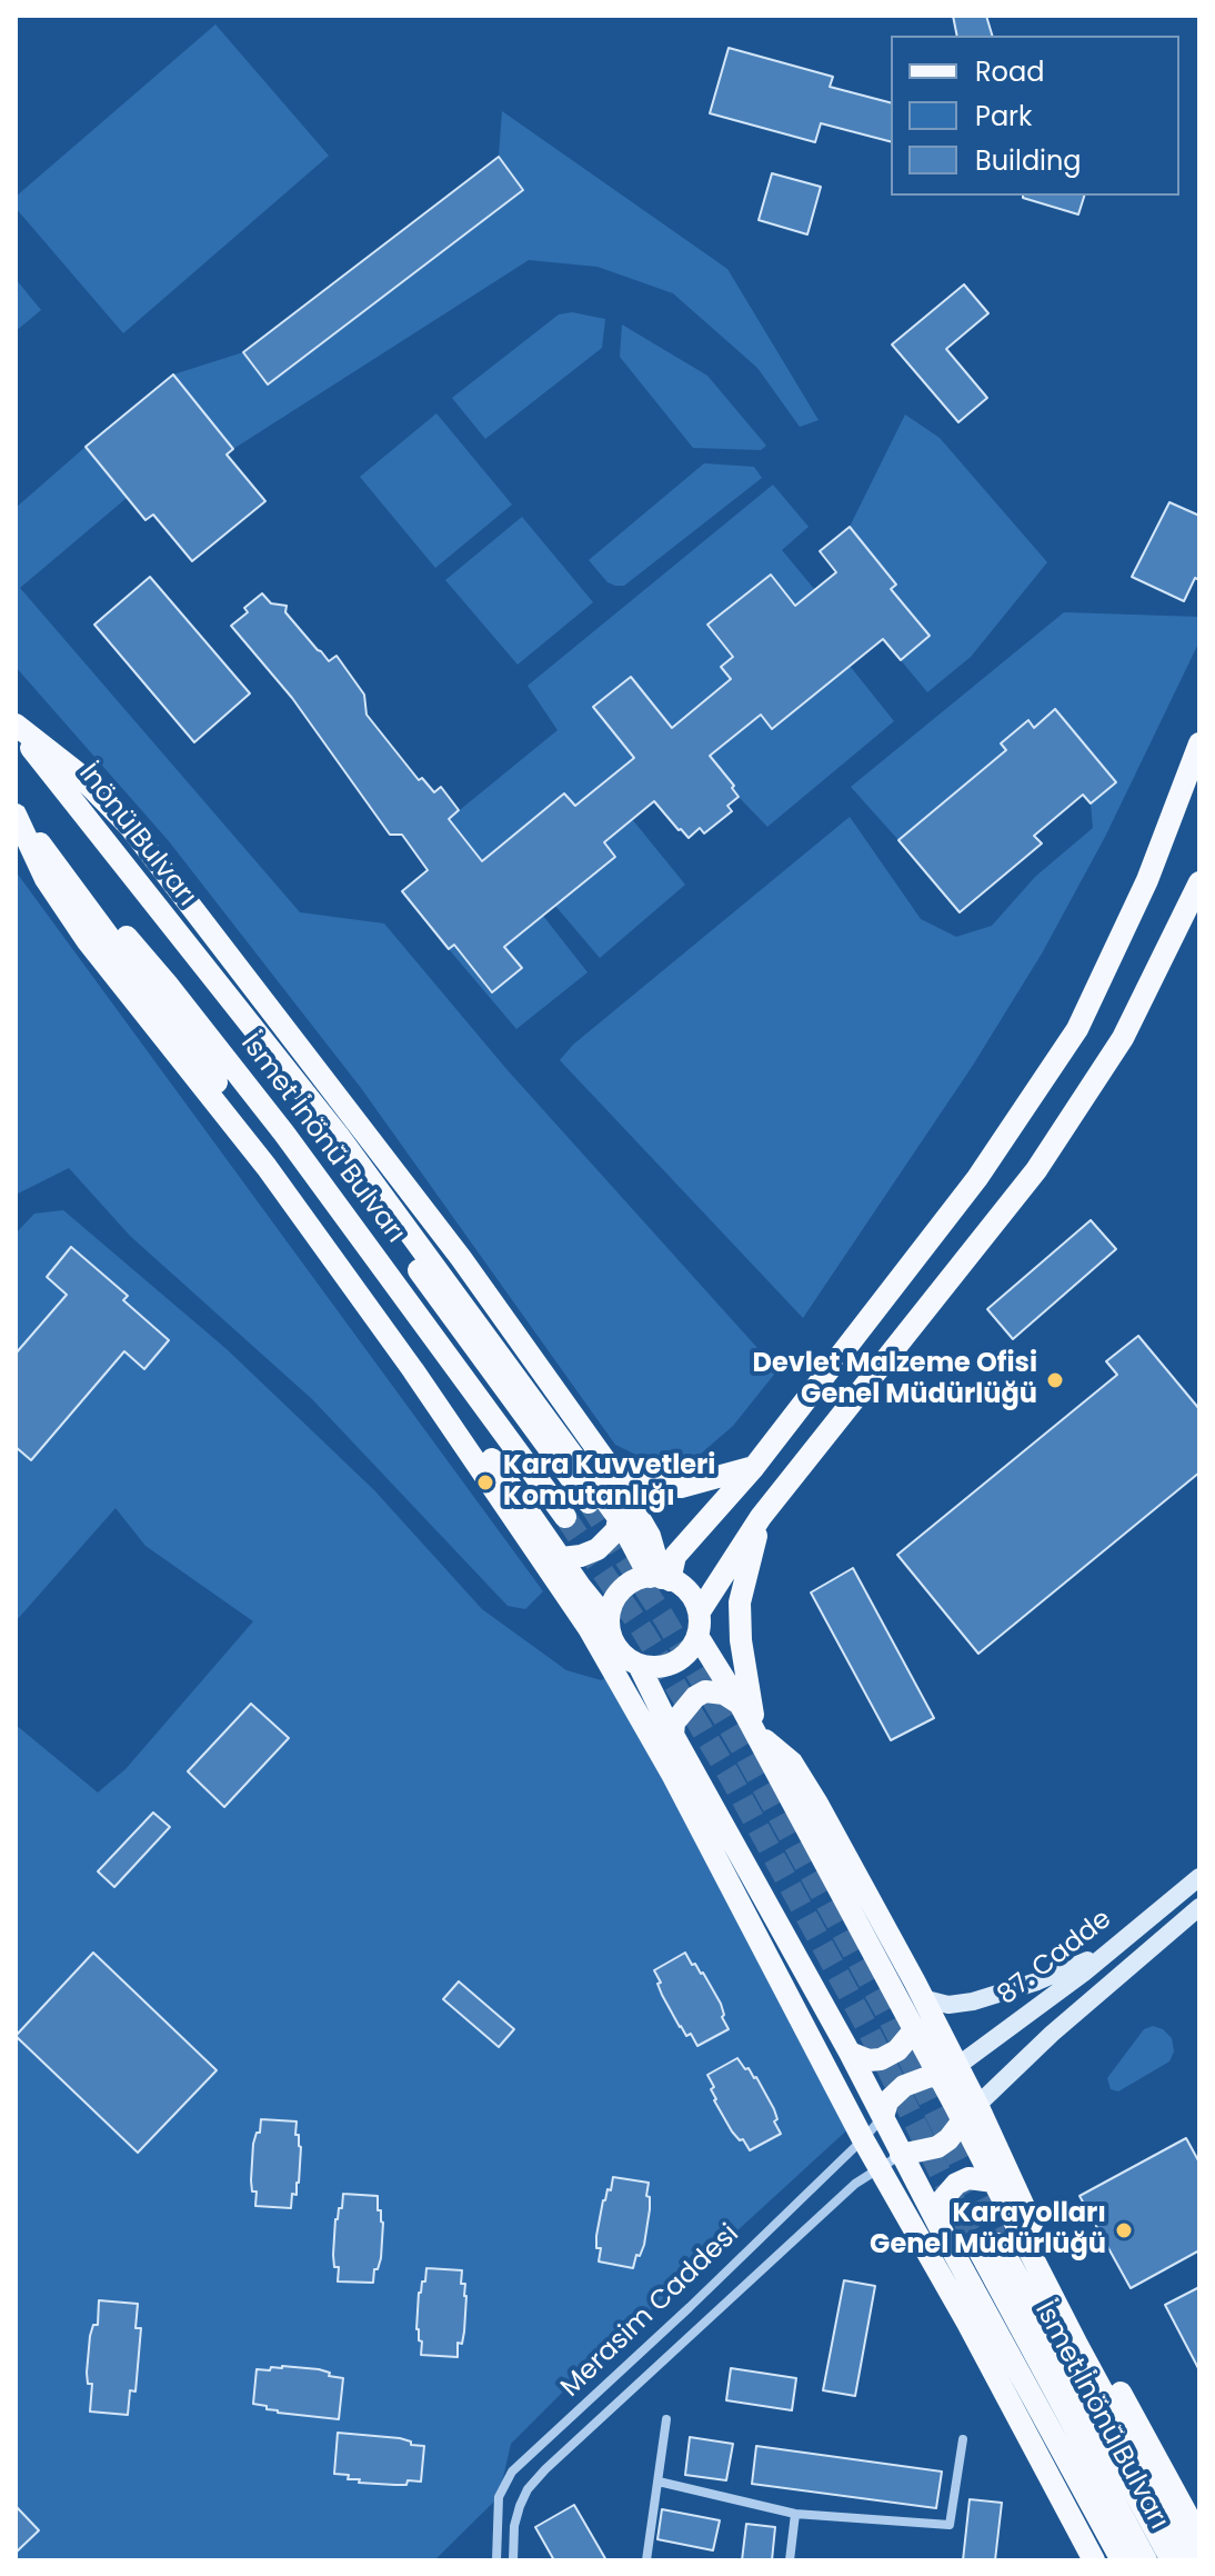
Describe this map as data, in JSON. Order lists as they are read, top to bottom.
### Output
{
  "streets": {
    "main road": ["İnönü Bulvarı", "İsmet İnönü Bulvarı"],
    "street": ["87. Cadde", "Merasim Caddesi"]
  },
  "crossings": [
    ["İnönü Bulvarı", "İsmet İnönü Bulvarı"],
    ["87. Cadde", "Merasim Caddesi"]
  ],
  "places": ["Devlet Malzeme Ofisi Genel Müdürlüğü", "Kara Kuvvetleri Komutanlığı", "Karayolları Genel Müdürlüğü"],
  "legend": ["Road", "Park", "Building"]
}
